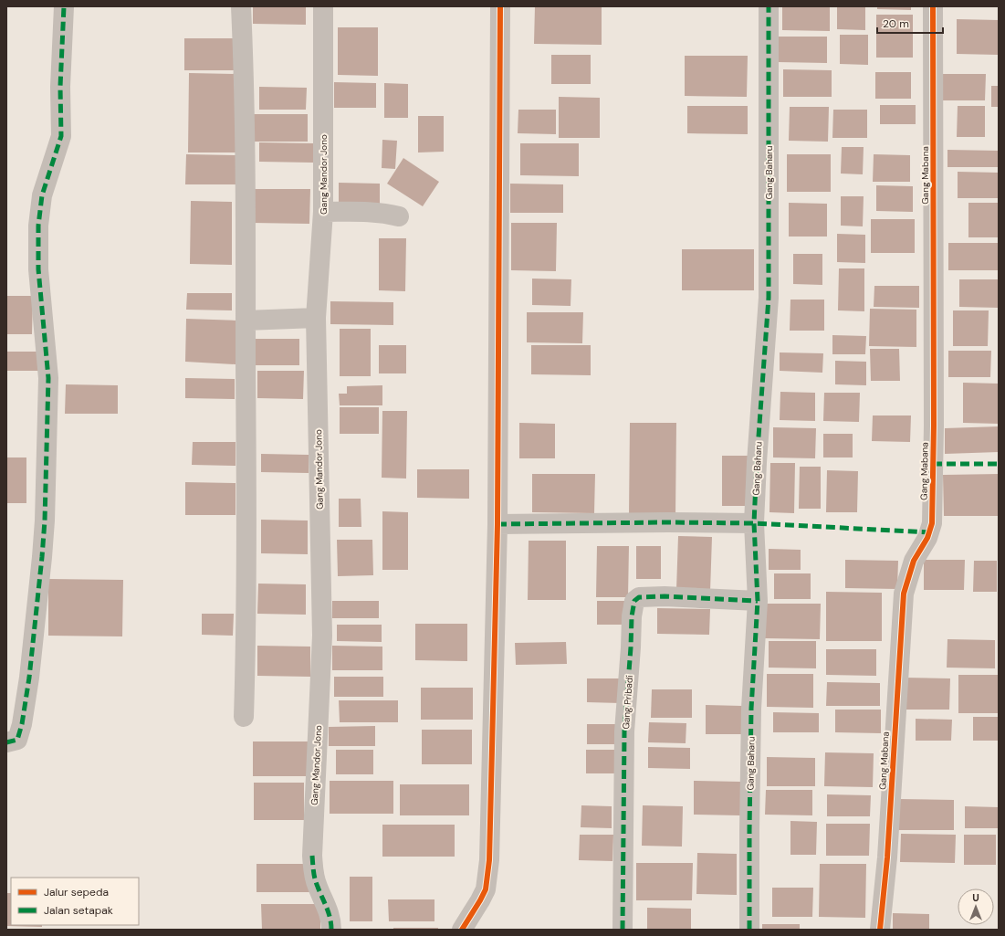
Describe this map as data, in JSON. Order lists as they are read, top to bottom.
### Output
{
  "streets": {
    "street": [
      "Gang Baharu",
      "Gang Mandor Jono",
      "Gang Mabana",
      "Gang Pribadi"
    ]
  },
  "crossings": [
    ["Gang Baharu", "Gang Pribadi"]
  ],
  "legend": ["Jalur sepeda", "Jalan setapak"],
  "scale_bar": "20 m",
  "north": "top"
}
